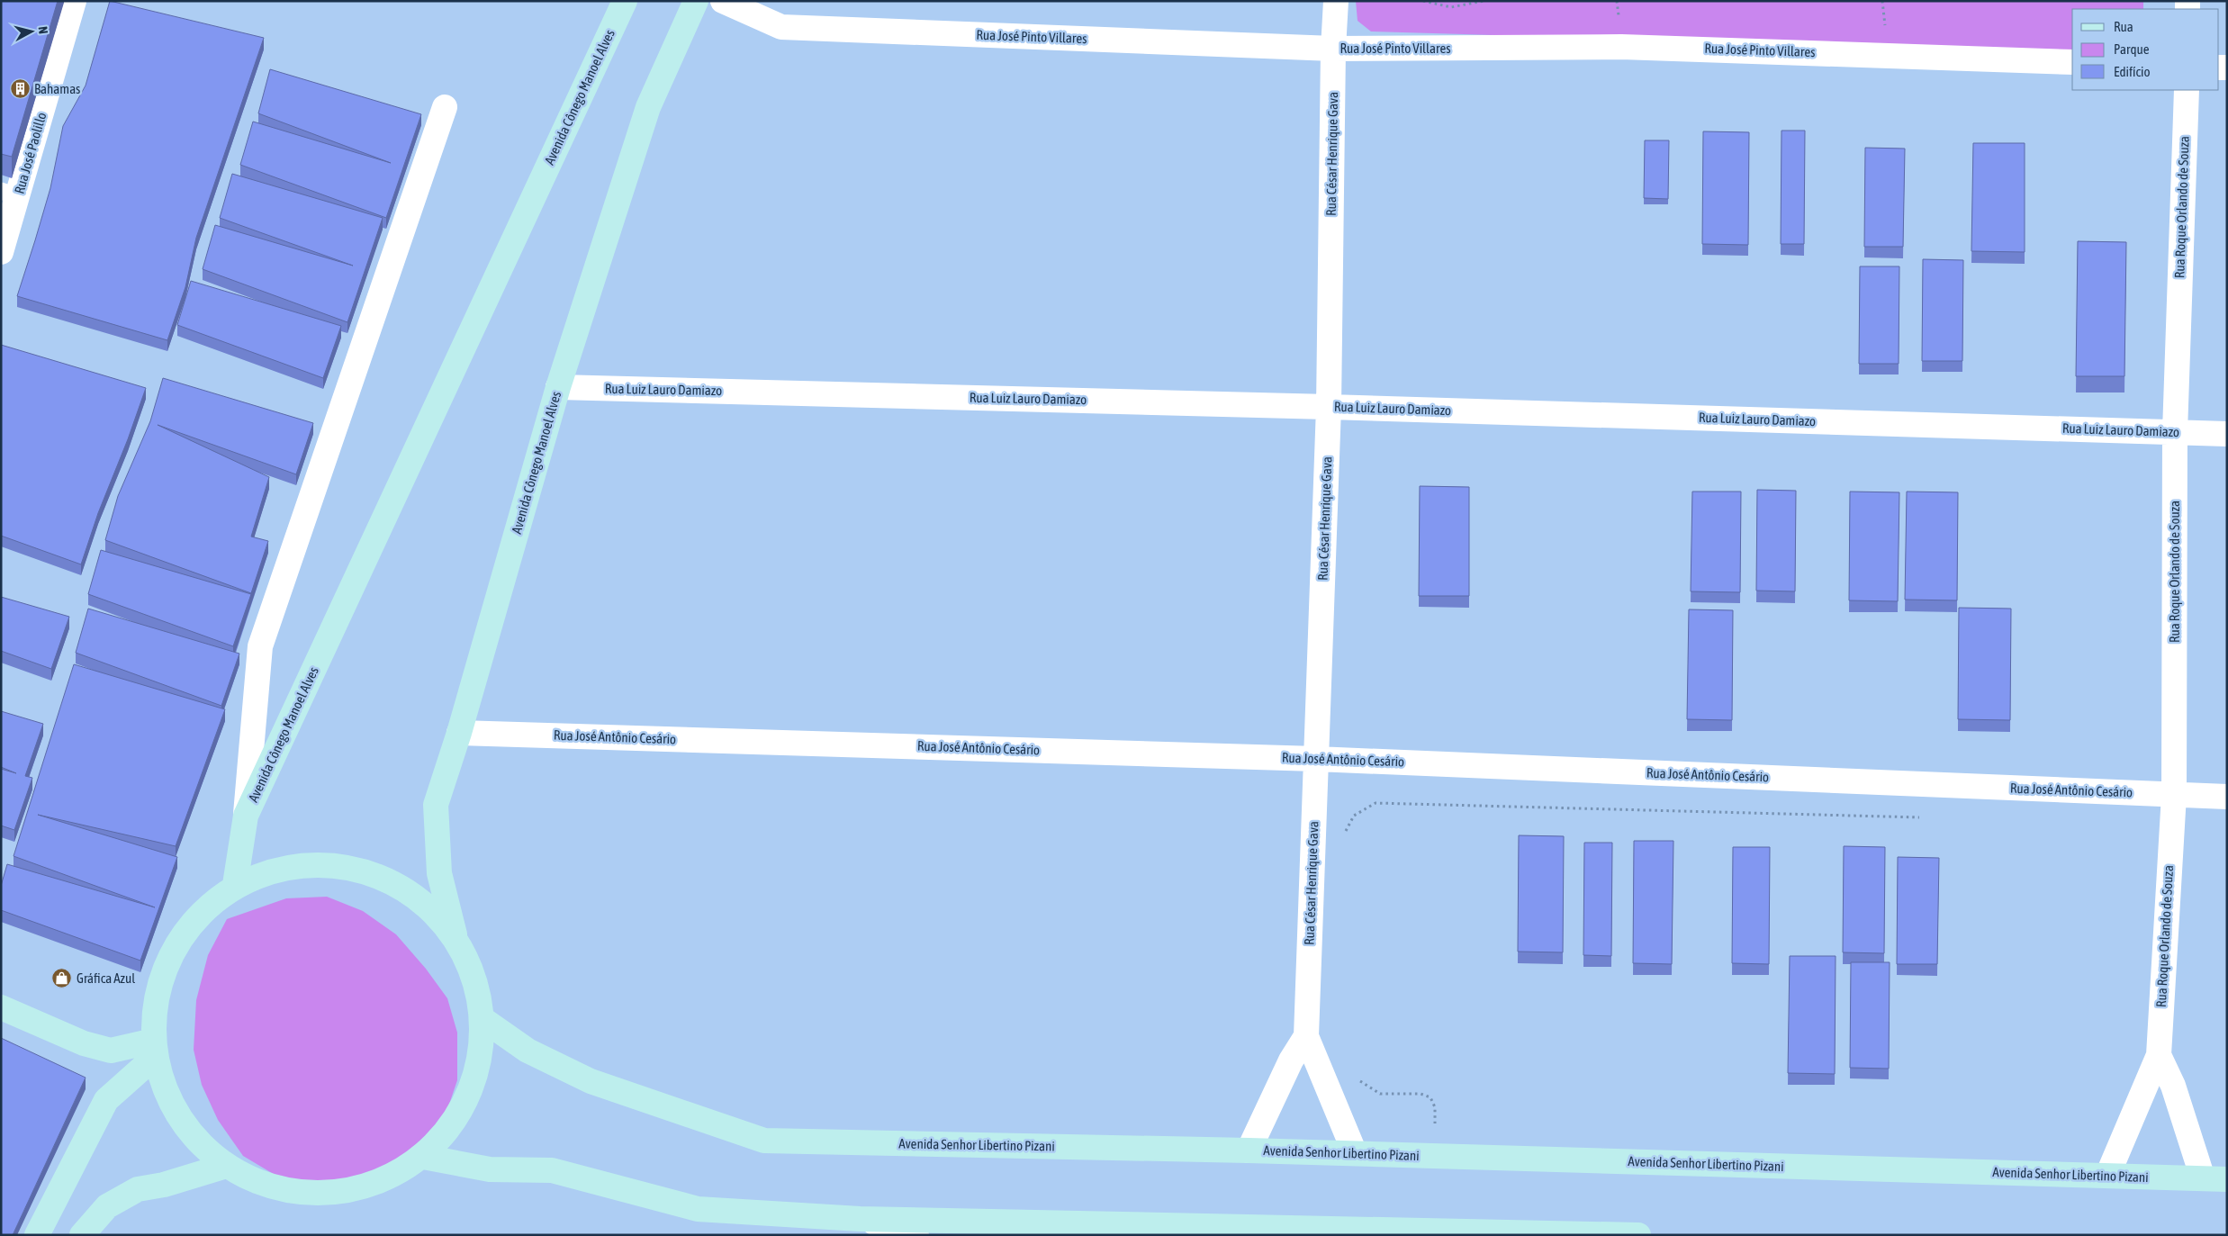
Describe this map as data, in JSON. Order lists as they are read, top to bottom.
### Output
{
  "streets": {
    "street": [
      "Rua José Pinto Villares",
      "Avenida Cônego Manoel Alves",
      "Rua José Paolillo",
      "Rua César Henrique Gava",
      "Rua Roque Orlando de Souza",
      "Rua Luiz Lauro Damiazo",
      "Rua José Antônio Cesário",
      "Avenida Senhor Libertino Pizani"
    ]
  },
  "crossings": [
    ["Rua José Pinto Villares", "Rua César Henrique Gava"],
    ["Avenida Cônego Manoel Alves", "Rua Luiz Lauro Damiazo"],
    ["Avenida Cônego Manoel Alves", "Rua José Antônio Cesário"],
    ["Rua César Henrique Gava", "Rua Luiz Lauro Damiazo"],
    ["Rua César Henrique Gava", "Rua José Antônio Cesário"],
    ["Rua César Henrique Gava", "Avenida Senhor Libertino Pizani"],
    ["Rua Roque Orlando de Souza", "Rua Luiz Lauro Damiazo"],
    ["Rua Roque Orlando de Souza", "Rua José Antônio Cesário"],
    ["Rua Roque Orlando de Souza", "Avenida Senhor Libertino Pizani"]
  ],
  "places": {
    "building": ["Bahamas"],
    "shop": ["Gráfica Azul"]
  },
  "legend": ["Rua", "Parque", "Edifício"],
  "north": "right"
}
